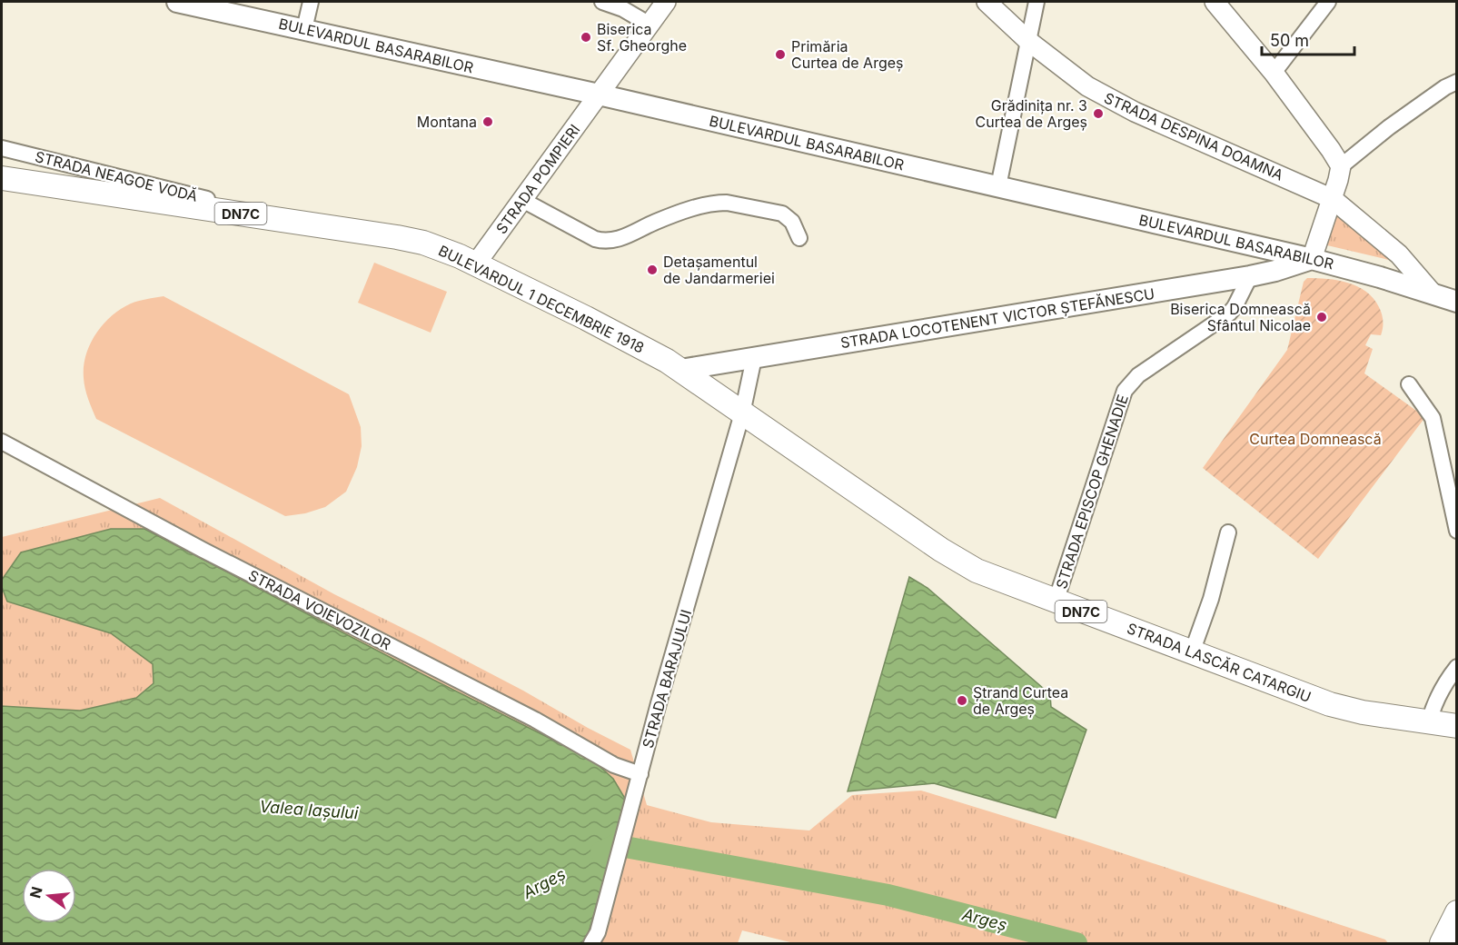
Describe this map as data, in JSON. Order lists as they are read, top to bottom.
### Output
{
  "streets": {
    "main road": [
      "BULEVARDUL BASARABILOR",
      "DN7C",
      "BULEVARDUL 1 DECEMBRIE 1918",
      "STRADA LOCOTENENT VICTOR ȘTEFĂNESCU",
      "STRADA LASCĂR CATARGIU"
    ],
    "street": [
      "STRADA DESPINA DOAMNA",
      "STRADA NEAGOE VODĂ",
      "STRADA POMPIERI",
      "STRADA EPISCOP GHENADIE",
      "STRADA VOIEVOZILOR",
      "STRADA BARAJULUI"
    ]
  },
  "crossings": [
    ["BULEVARDUL BASARABILOR", "STRADA DESPINA DOAMNA"],
    ["BULEVARDUL BASARABILOR", "STRADA POMPIERI"],
    ["BULEVARDUL BASARABILOR", "STRADA LOCOTENENT VICTOR ȘTEFĂNESCU"],
    ["STRADA NEAGOE VODĂ", "BULEVARDUL 1 DECEMBRIE 1918"],
    ["STRADA POMPIERI", "BULEVARDUL 1 DECEMBRIE 1918"],
    ["BULEVARDUL 1 DECEMBRIE 1918", "STRADA LOCOTENENT VICTOR ȘTEFĂNESCU"],
    ["BULEVARDUL 1 DECEMBRIE 1918", "STRADA LASCĂR CATARGIU"],
    ["BULEVARDUL 1 DECEMBRIE 1918", "STRADA BARAJULUI"],
    ["STRADA LOCOTENENT VICTOR ȘTEFĂNESCU", "STRADA EPISCOP GHENADIE"],
    ["STRADA LOCOTENENT VICTOR ȘTEFĂNESCU", "STRADA BARAJULUI"],
    ["STRADA EPISCOP GHENADIE", "STRADA LASCĂR CATARGIU"],
    ["STRADA VOIEVOZILOR", "STRADA BARAJULUI"],
    ["STRADA LASCĂR CATARGIU", "STRADA BARAJULUI"]
  ],
  "water": ["Valea Iașului", "Argeș"],
  "parks": ["Curtea Domnească"],
  "places": [
    "Biserica Sf. Gheorghe",
    "Primăria Curtea de Argeș",
    "Grădinița nr. 3 Curtea de Argeș",
    "Montana",
    "Detașamentul de Jandarmeriei",
    "Biserica Domnească Sfântul Nicolae",
    "Ștrand Curtea de Argeș"
  ],
  "scale_bar": "50 m",
  "north": "left"
}
